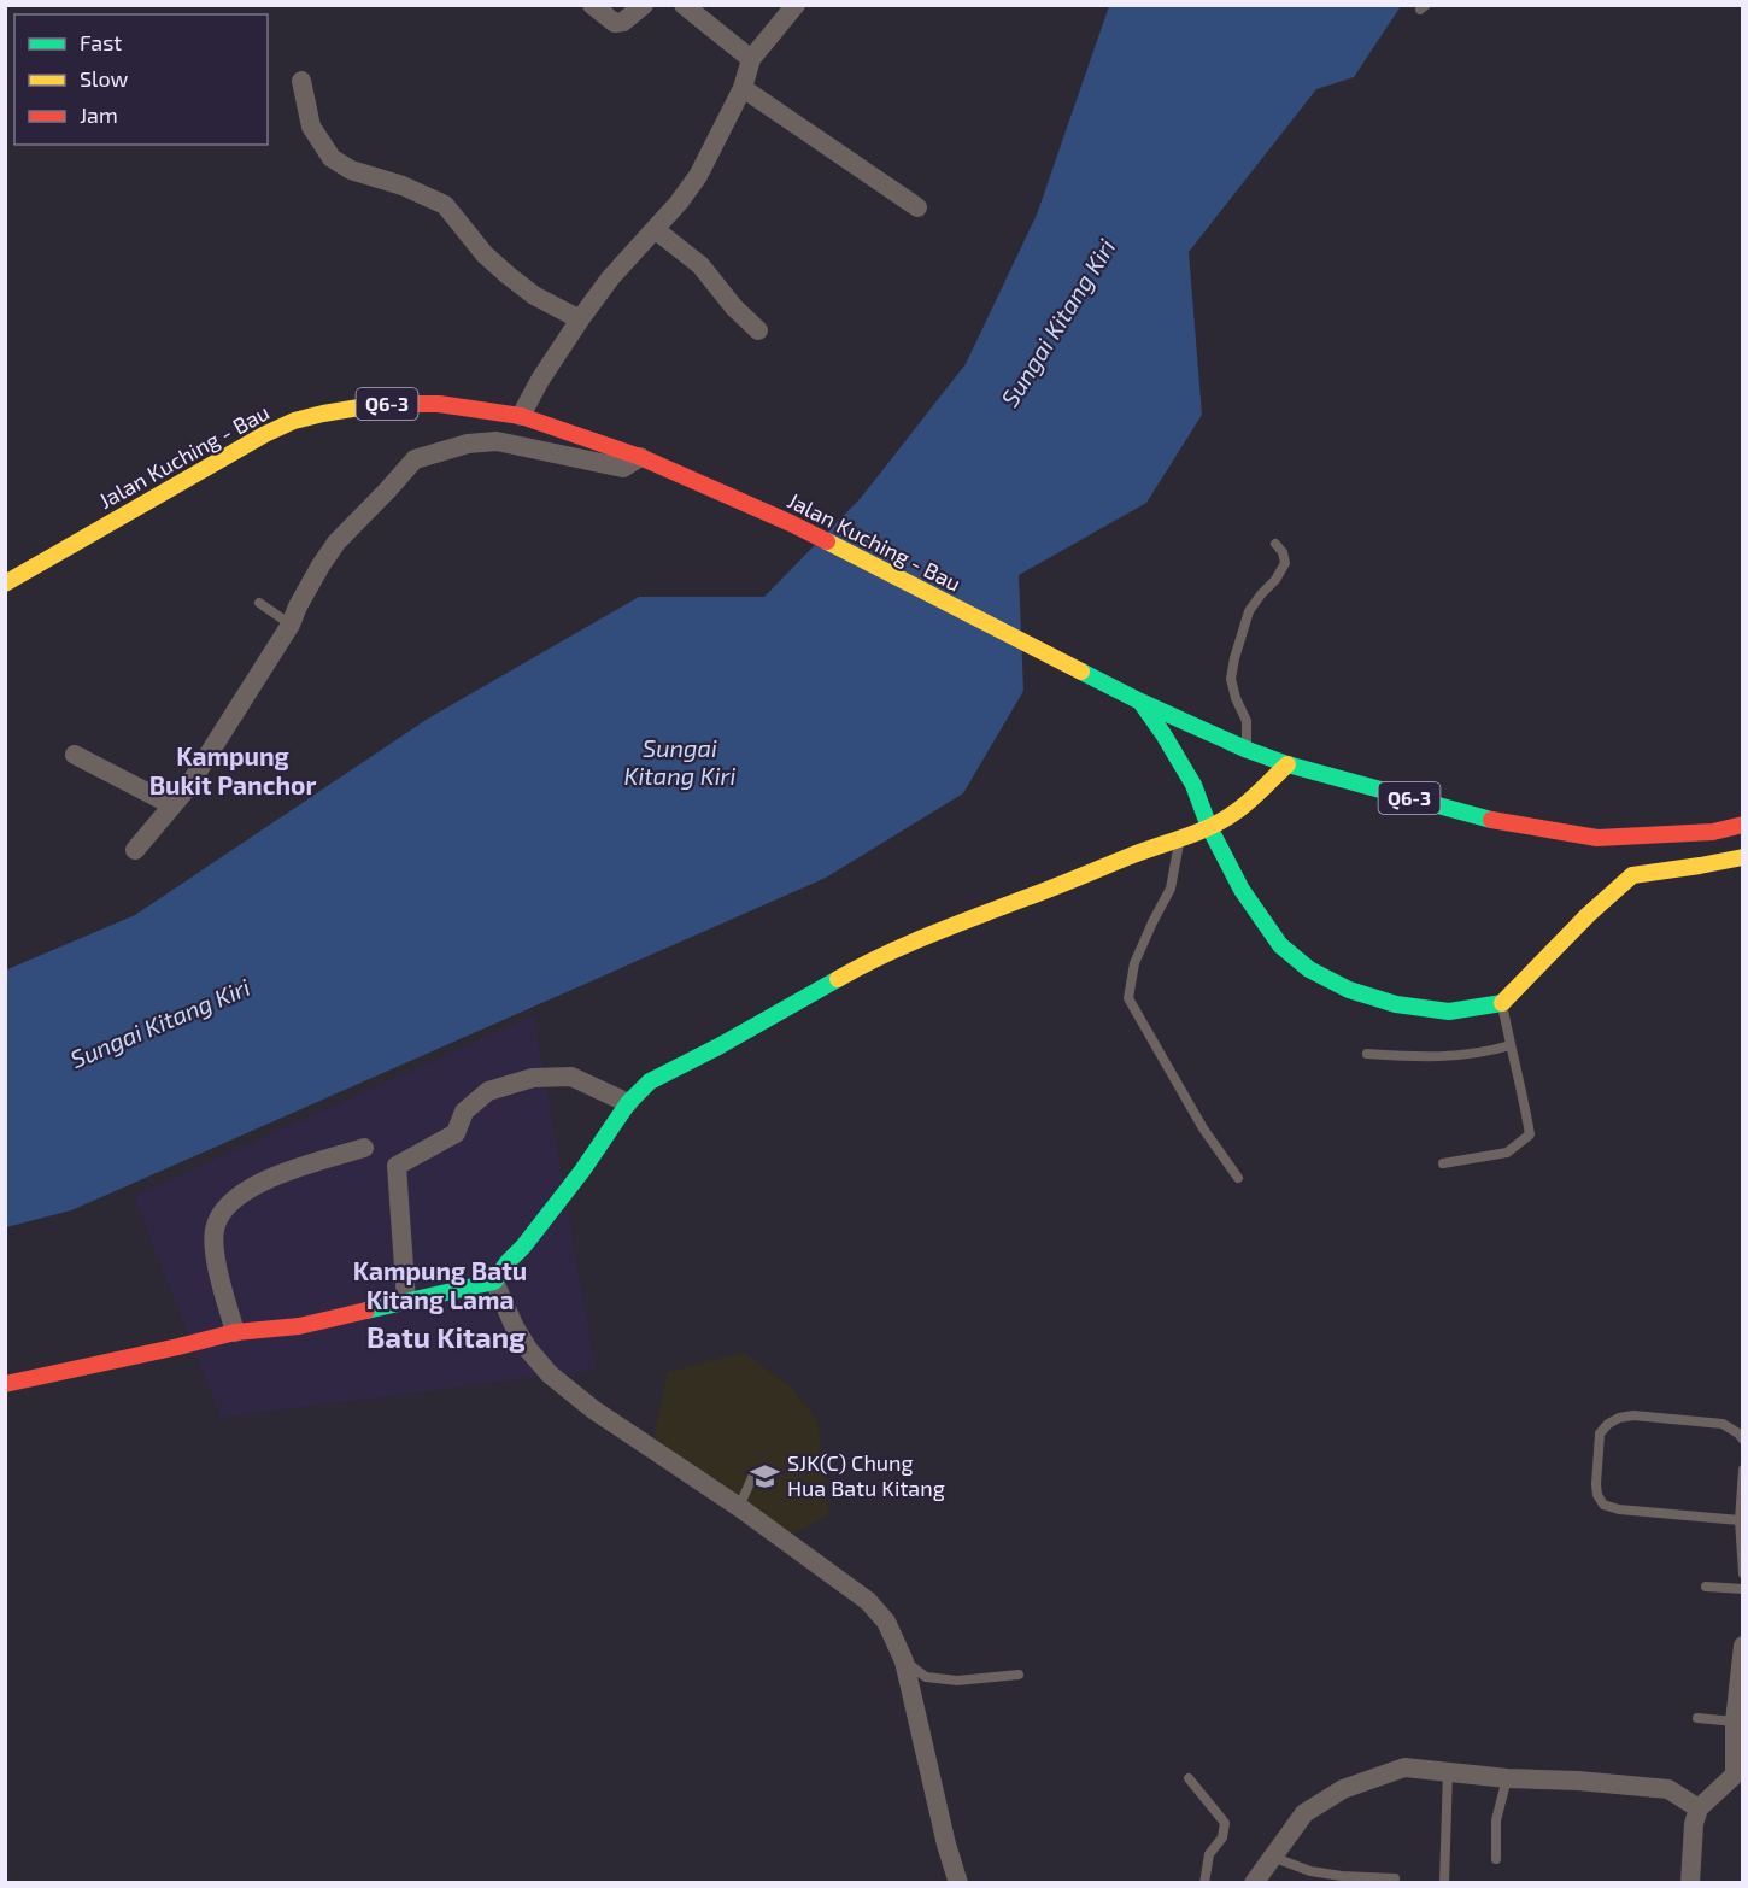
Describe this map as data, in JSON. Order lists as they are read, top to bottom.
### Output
{
  "streets": {
    "street": ["Q6-3", "Jalan Kuching - Bau"]
  },
  "districts": ["Kampung Bukit Panchor", "Kampung Batu Kitang Lama", "Batu Kitang"],
  "water": ["Sungai Kitang Kiri"],
  "places": {
    "school or university": ["SJK(C) Chung Hua Batu Kitang"]
  },
  "legend": ["Fast", "Slow", "Jam"]
}
